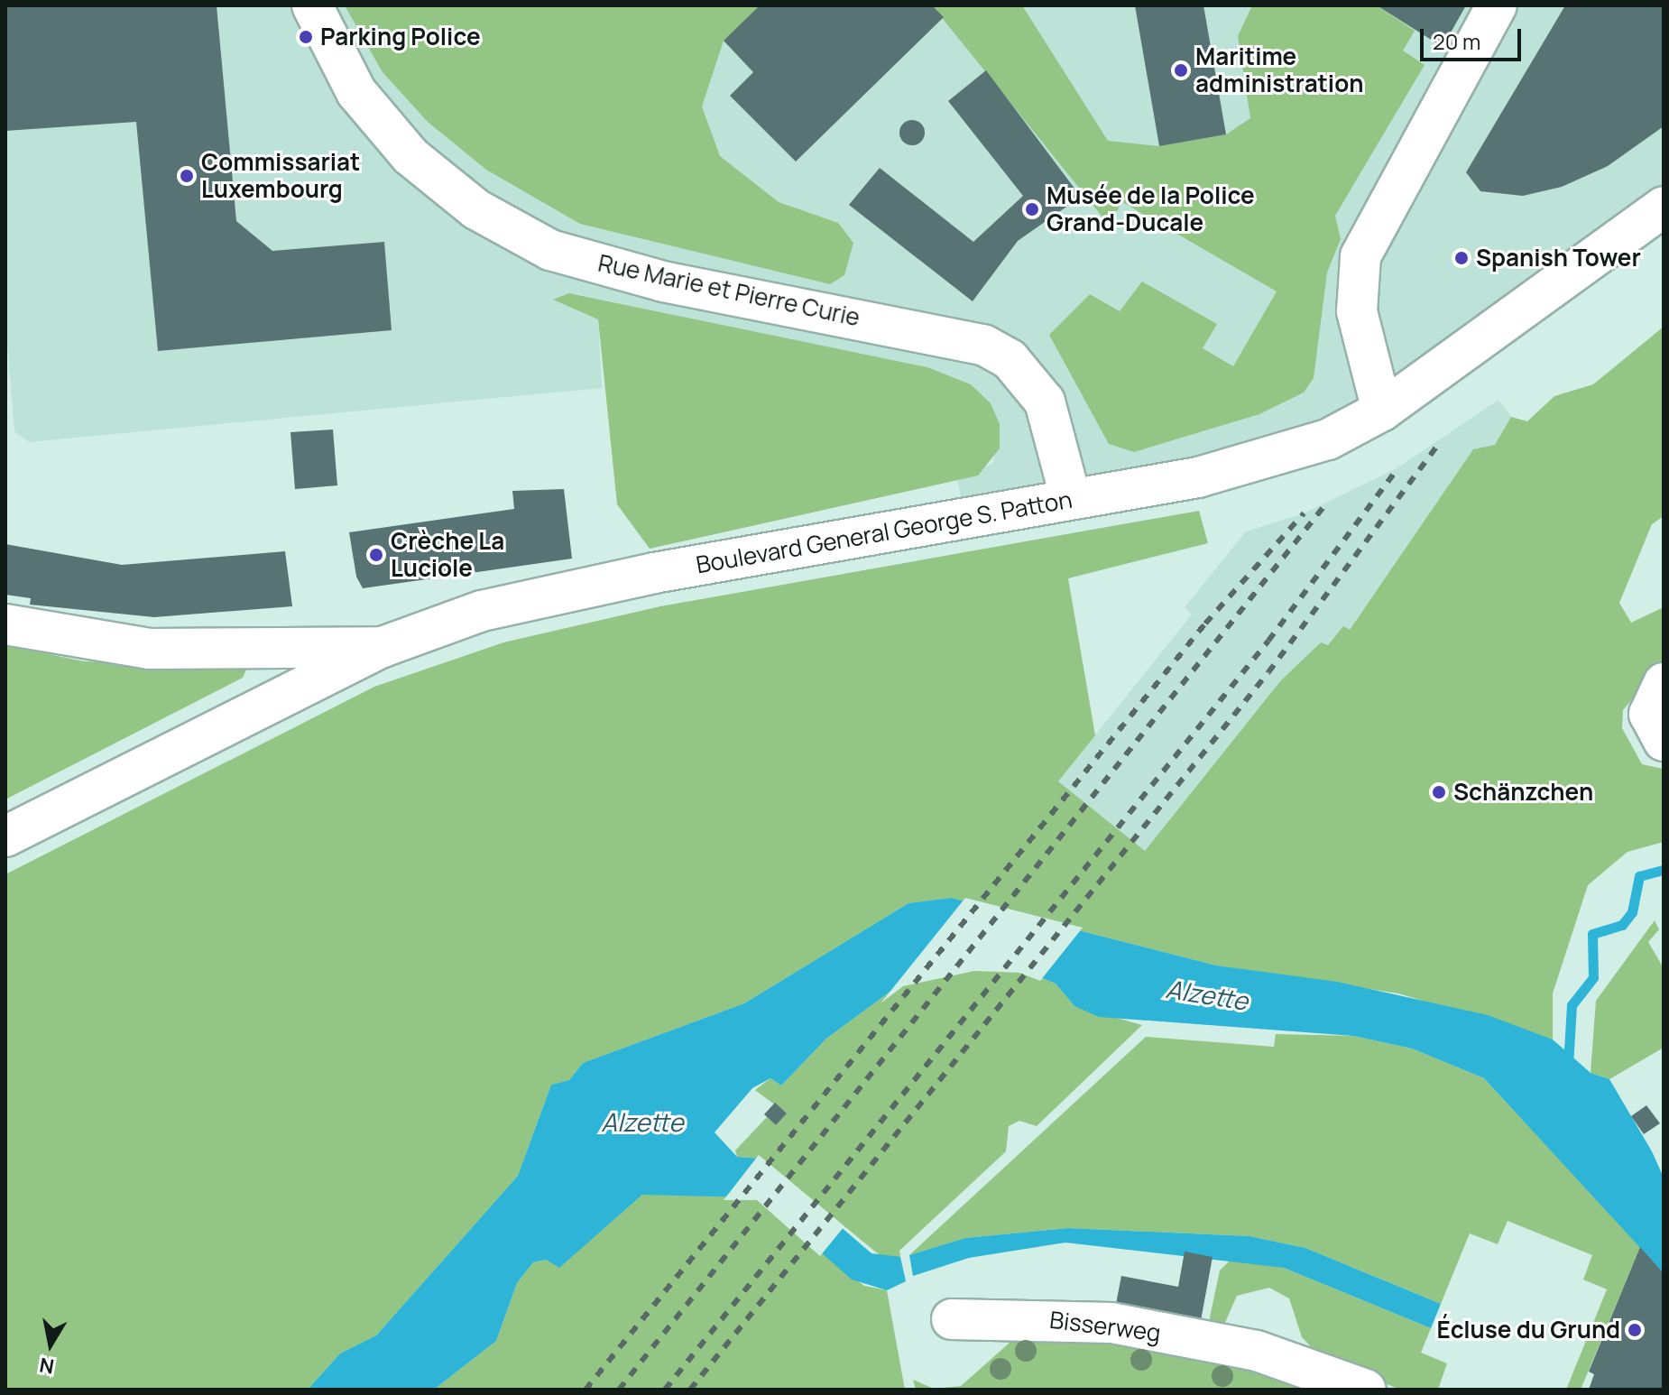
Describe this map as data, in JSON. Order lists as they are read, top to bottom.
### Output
{
  "streets": {
    "main road": ["Rue Marie et Pierre Curie", "Boulevard General George S. Patton", "Bisserweg"]
  },
  "crossings": [
    ["Rue Marie et Pierre Curie", "Boulevard General George S. Patton"]
  ],
  "water": ["Alzette"],
  "places": [
    "Parking Police",
    "Maritime administration",
    "Commissariat Luxembourg",
    "Musée de la Police Grand-Ducale",
    "Spanish Tower",
    "Crèche La Luciole",
    "Schänzchen",
    "Écluse du Grund"
  ],
  "scale_bar": "20 m",
  "north": "bottom"
}
